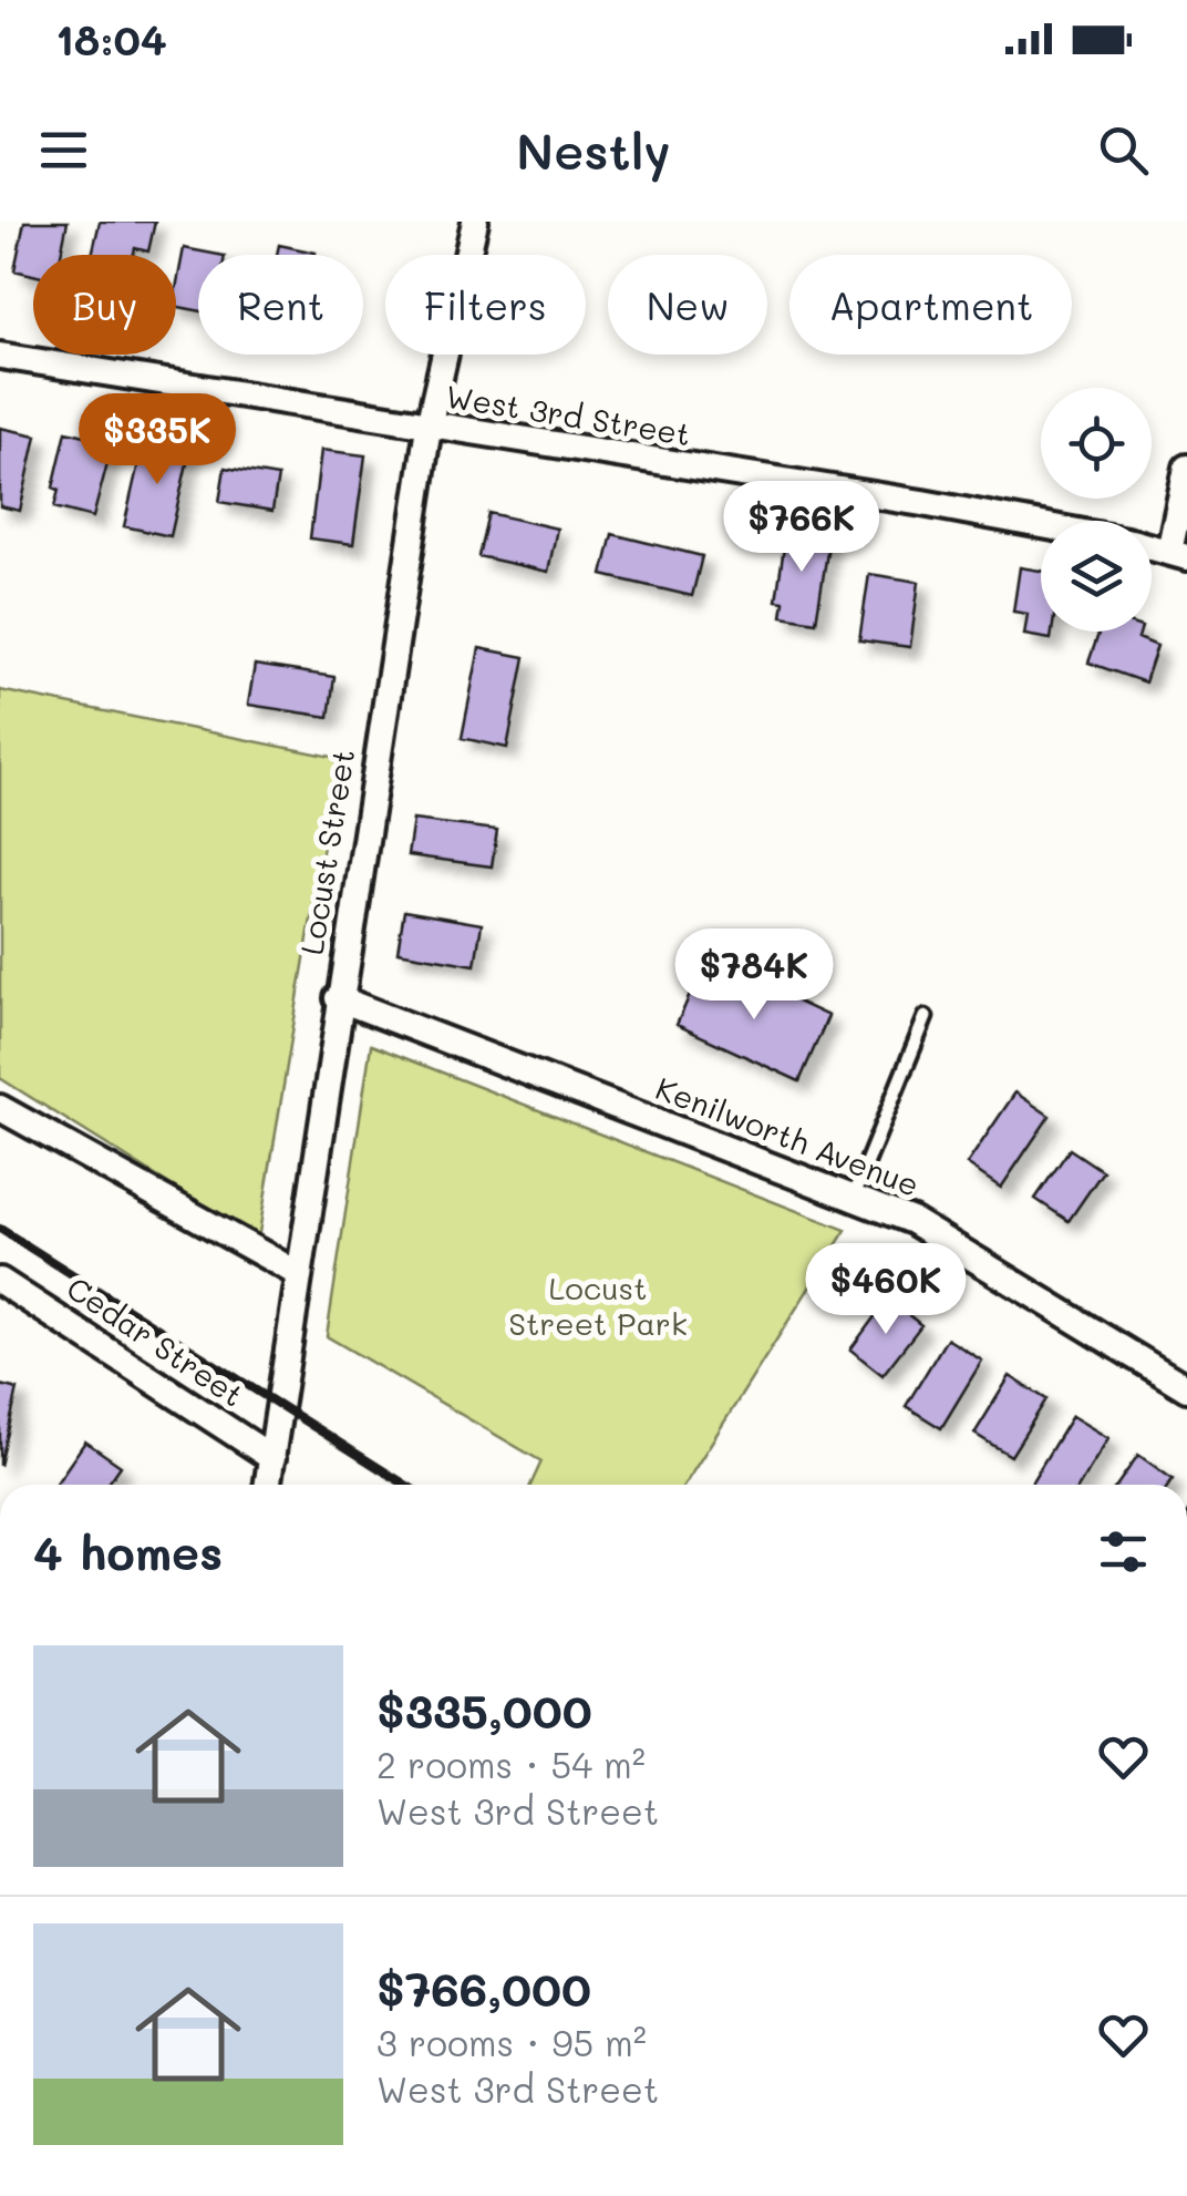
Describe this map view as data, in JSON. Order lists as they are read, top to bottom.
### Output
{
  "streets": {
    "street": [
      "West 3rd Street",
      "Locust Street",
      "Kenilworth Avenue",
      "Cedar Street"
    ]
  },
  "crossings": [
    ["West 3rd Street", "Locust Street"],
    ["Locust Street", "Kenilworth Avenue"],
    ["Locust Street", "Cedar Street"]
  ],
  "parks": ["Locust Street Park"],
  "page": {
    "status": "18:04",
    "header": "Nestly",
    "chip": [
      "Buy",
      "Rent",
      "Filters",
      "New",
      "Apartment"
    ],
    "price": [
      "$335K",
      "$766K",
      "$784K",
      "$460K"
    ],
    "heading": "4 homes",
    "list": [
      {
        "name": "$335,000",
        "note": "2 rooms · 54 m² · West 3rd Street"
      },
      {
        "name": "$766,000",
        "note": "3 rooms · 95 m² · West 3rd Street"
      }
    ]
  }
}
